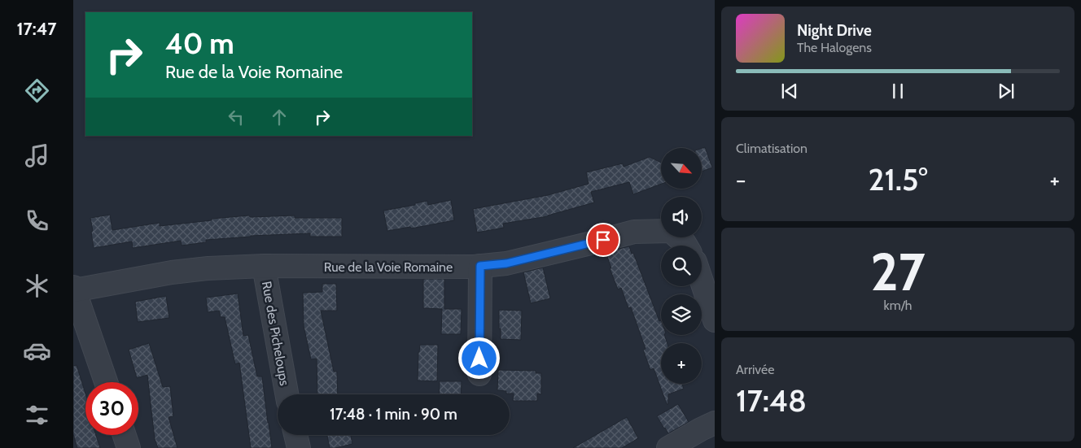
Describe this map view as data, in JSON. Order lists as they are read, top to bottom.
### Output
{
  "streets": {
    "street": ["Rue de la Voie Romaine", "Rue des Picheloups"]
  },
  "crossings": [
    ["Rue de la Voie Romaine", "Rue des Picheloups"]
  ],
  "north": "bottom right",
  "page": {
    "tabs": "17:47",
    "turn": ["40 m", "Rue de la Voie Romaine"],
    "song": ["Night Drive", "The Halogens"],
    "tile": [
      "Climatisation",
      ["27", "km/h"],
      ["Arrivée", "17:48"]
    ],
    "map_buttons": "+",
    "heat": ["−", "21.5°", "+"],
    "limit": "30",
    "trip": "17:48 · 1 min · 90 m"
  }
}
